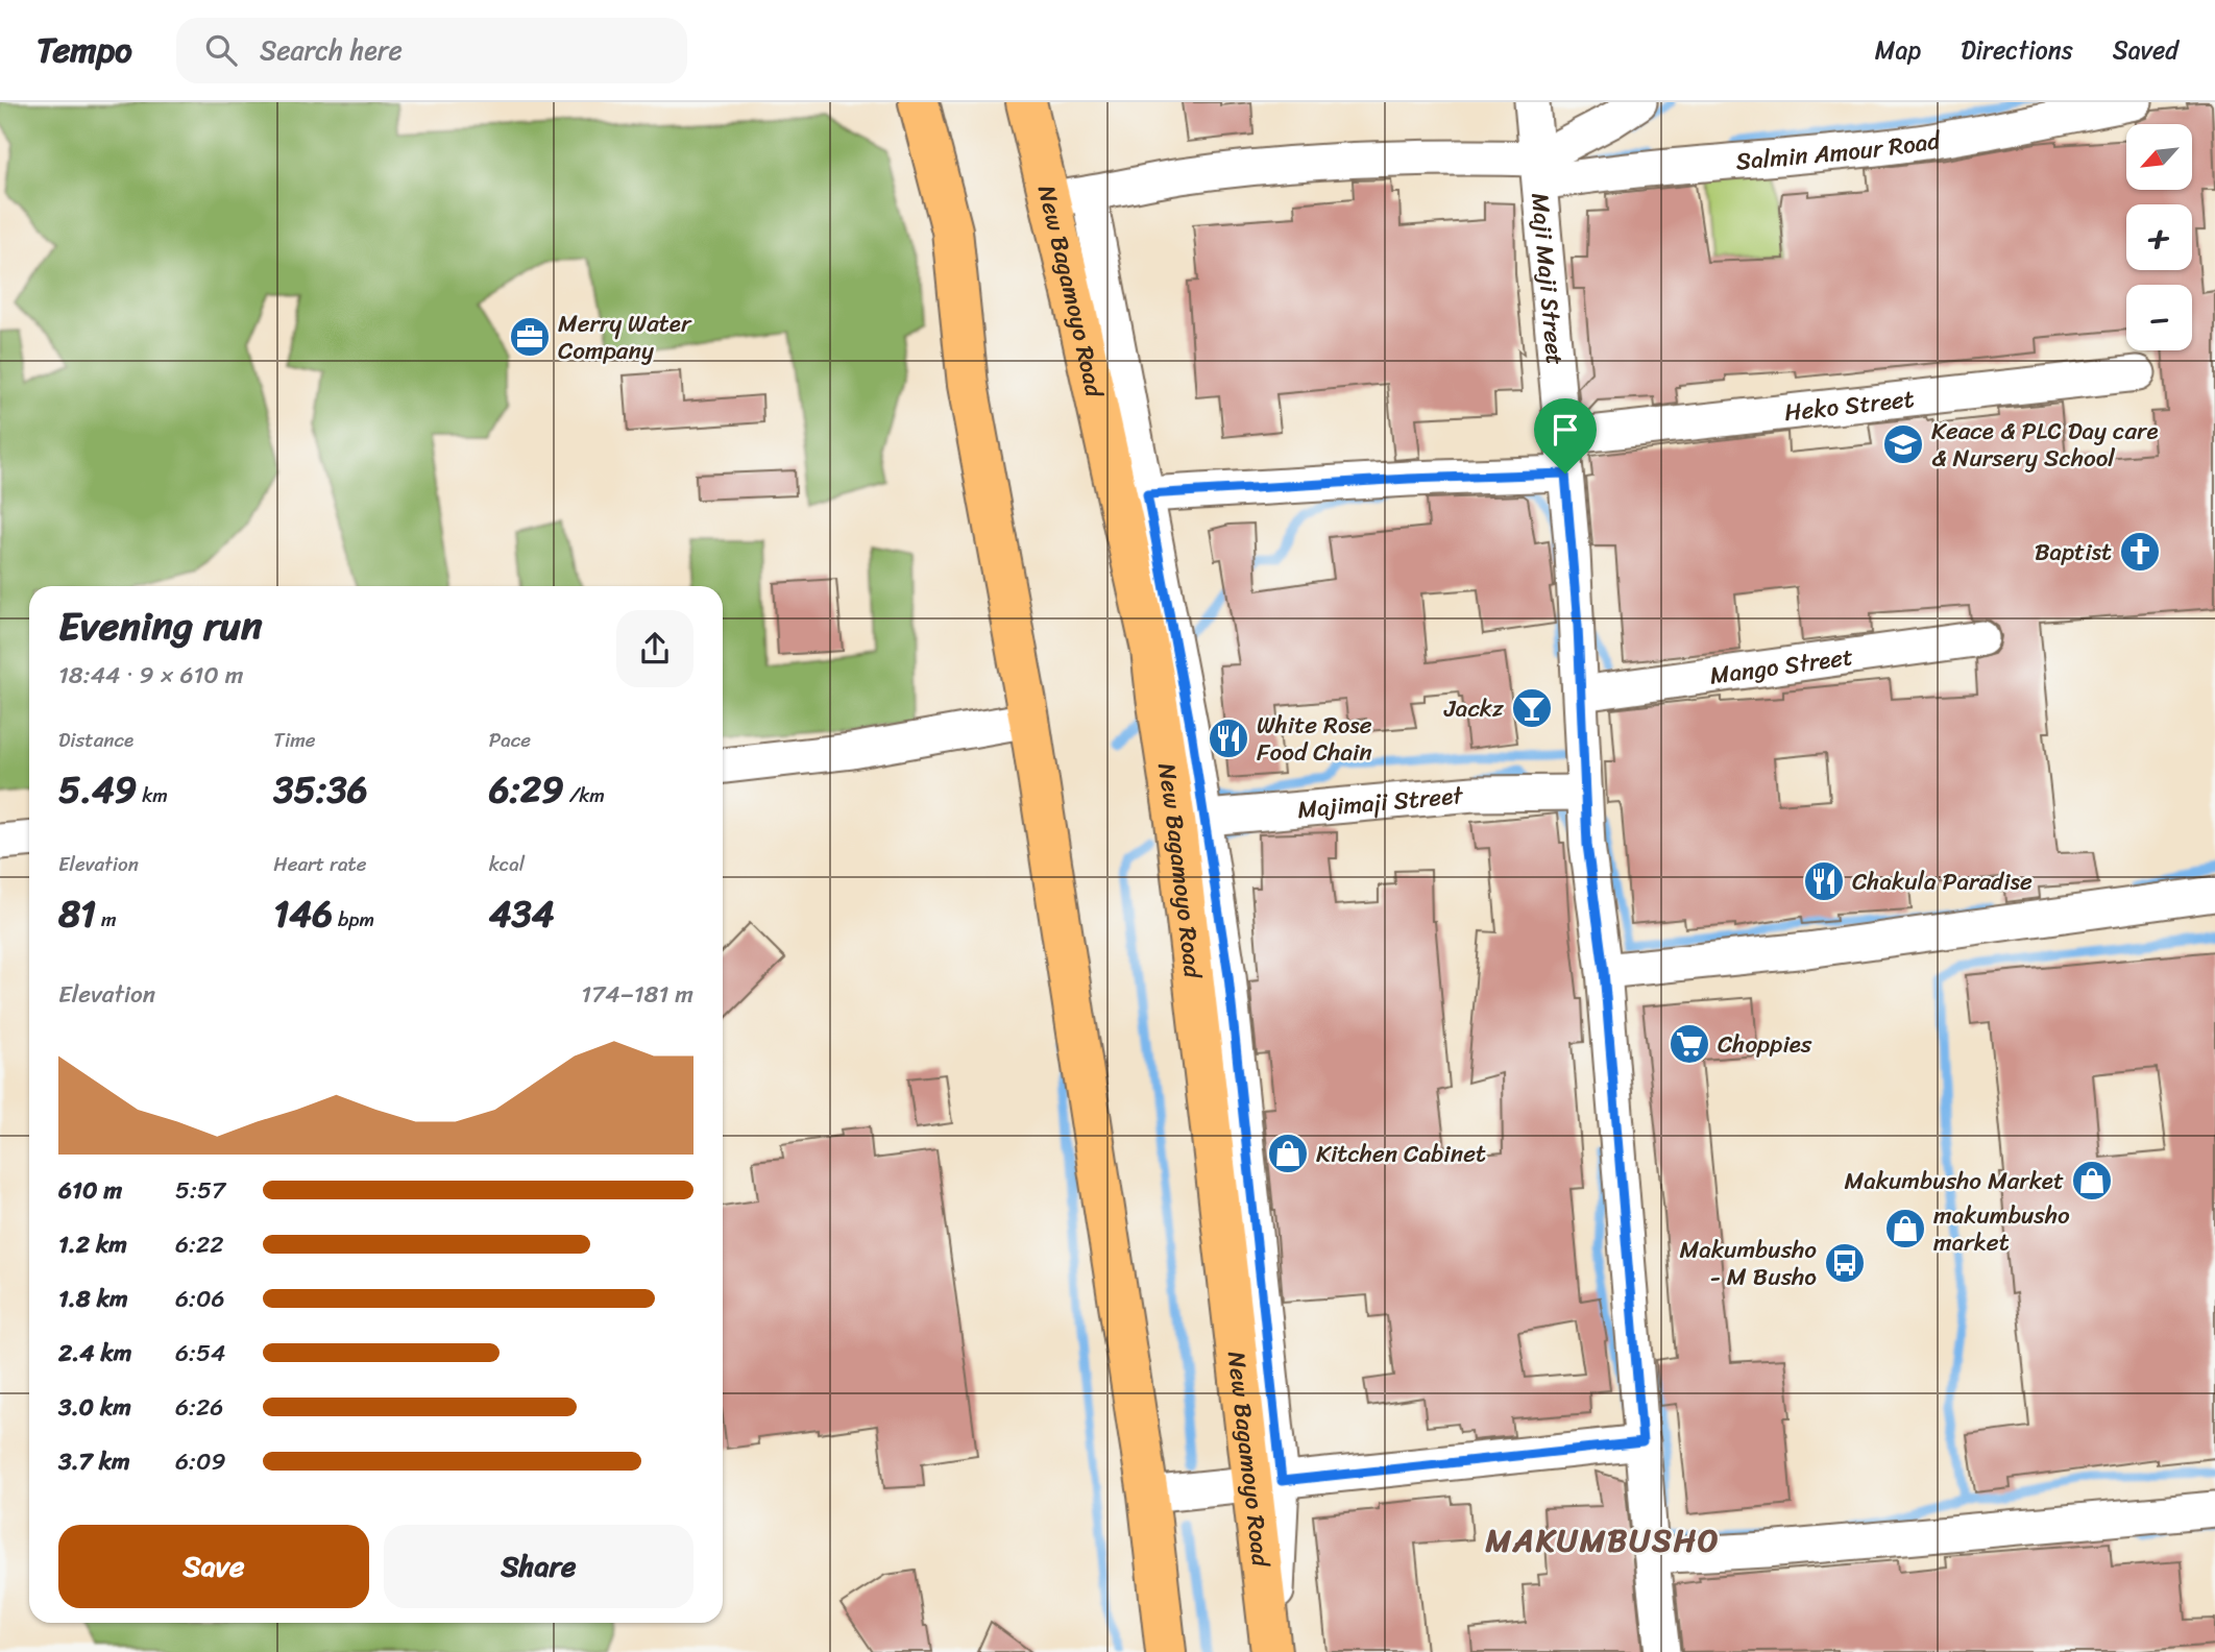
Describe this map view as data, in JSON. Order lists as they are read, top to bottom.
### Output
{
  "streets": {
    "highway": ["New Bagamoyo Road"],
    "street": [
      "Salmin Amour Road",
      "Maji Maji Street",
      "Heko Street",
      "Mango Street",
      "Majimaji Street"
    ]
  },
  "crossings": [
    ["Salmin Amour Road", "Maji Maji Street"],
    ["Salmin Amour Road", "New Bagamoyo Road"],
    ["Maji Maji Street", "Heko Street"],
    ["Maji Maji Street", "Mango Street"],
    ["Maji Maji Street", "Majimaji Street"],
    ["New Bagamoyo Road", "Majimaji Street"]
  ],
  "districts": ["MAKUMBUSHO"],
  "places": {
    "office": ["Merry Water Company"],
    "school or university": ["Keace & PLC Day care & Nursery School"],
    "church": ["Baptist"],
    "bar": ["Jackz"],
    "restaurant": ["White Rose Food Chain", "Chakula Paradise"],
    "supermarket": ["Choppies"],
    "shop": ["Kitchen Cabinet", "Makumbusho Market", "makumbusho market"],
    "bus stop": ["Makumbusho - M Busho"]
  },
  "north": "bottom left",
  "page": {
    "header": "Tempo",
    "search": "Search here",
    "nav": ["Map", "Directions", "Saved"],
    "map_buttons": ["+", "−"],
    "heading": ["Evening run", "18:44 · 9 × 610 m"],
    "stats": [
      ["Distance", "5.49 km"],
      ["Time", "35:36"],
      ["Pace", "6:29 /km"],
      ["Elevation", "81 m"],
      ["Heart rate", "146 bpm"],
      ["kcal", "434"]
    ],
    "chart": ["Elevation", "174–181 m"],
    "list": [
      {
        "name": "610 m",
        "note": "5:57"
      },
      {
        "name": "1.2 km",
        "note": "6:22"
      },
      {
        "name": "1.8 km",
        "note": "6:06"
      },
      {
        "name": "2.4 km",
        "note": "6:54"
      },
      {
        "name": "3.0 km",
        "note": "6:26"
      },
      {
        "name": "3.7 km",
        "note": "6:09"
      }
    ],
    "buttons": ["Save", "Share"]
  }
}
